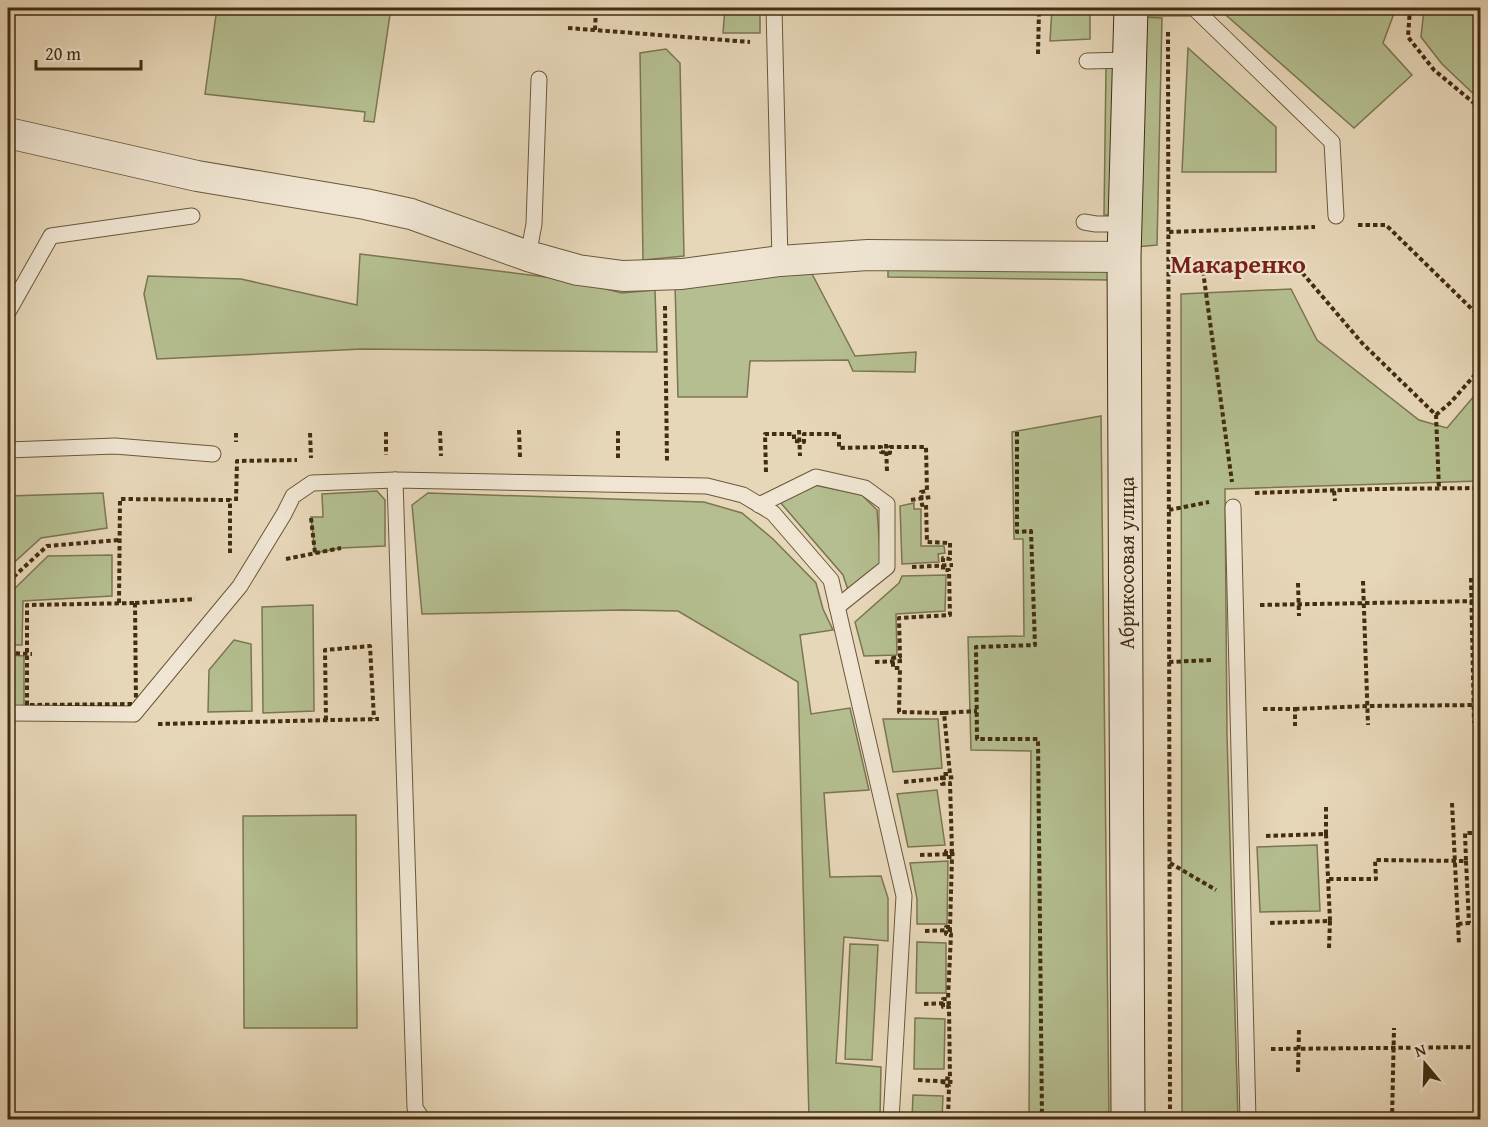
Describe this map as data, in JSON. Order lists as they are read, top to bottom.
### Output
{
  "streets": {
    "street": ["Абрикосовая улица"]
  },
  "districts": ["Макаренко"],
  "scale_bar": "20 m",
  "north": "top"
}
